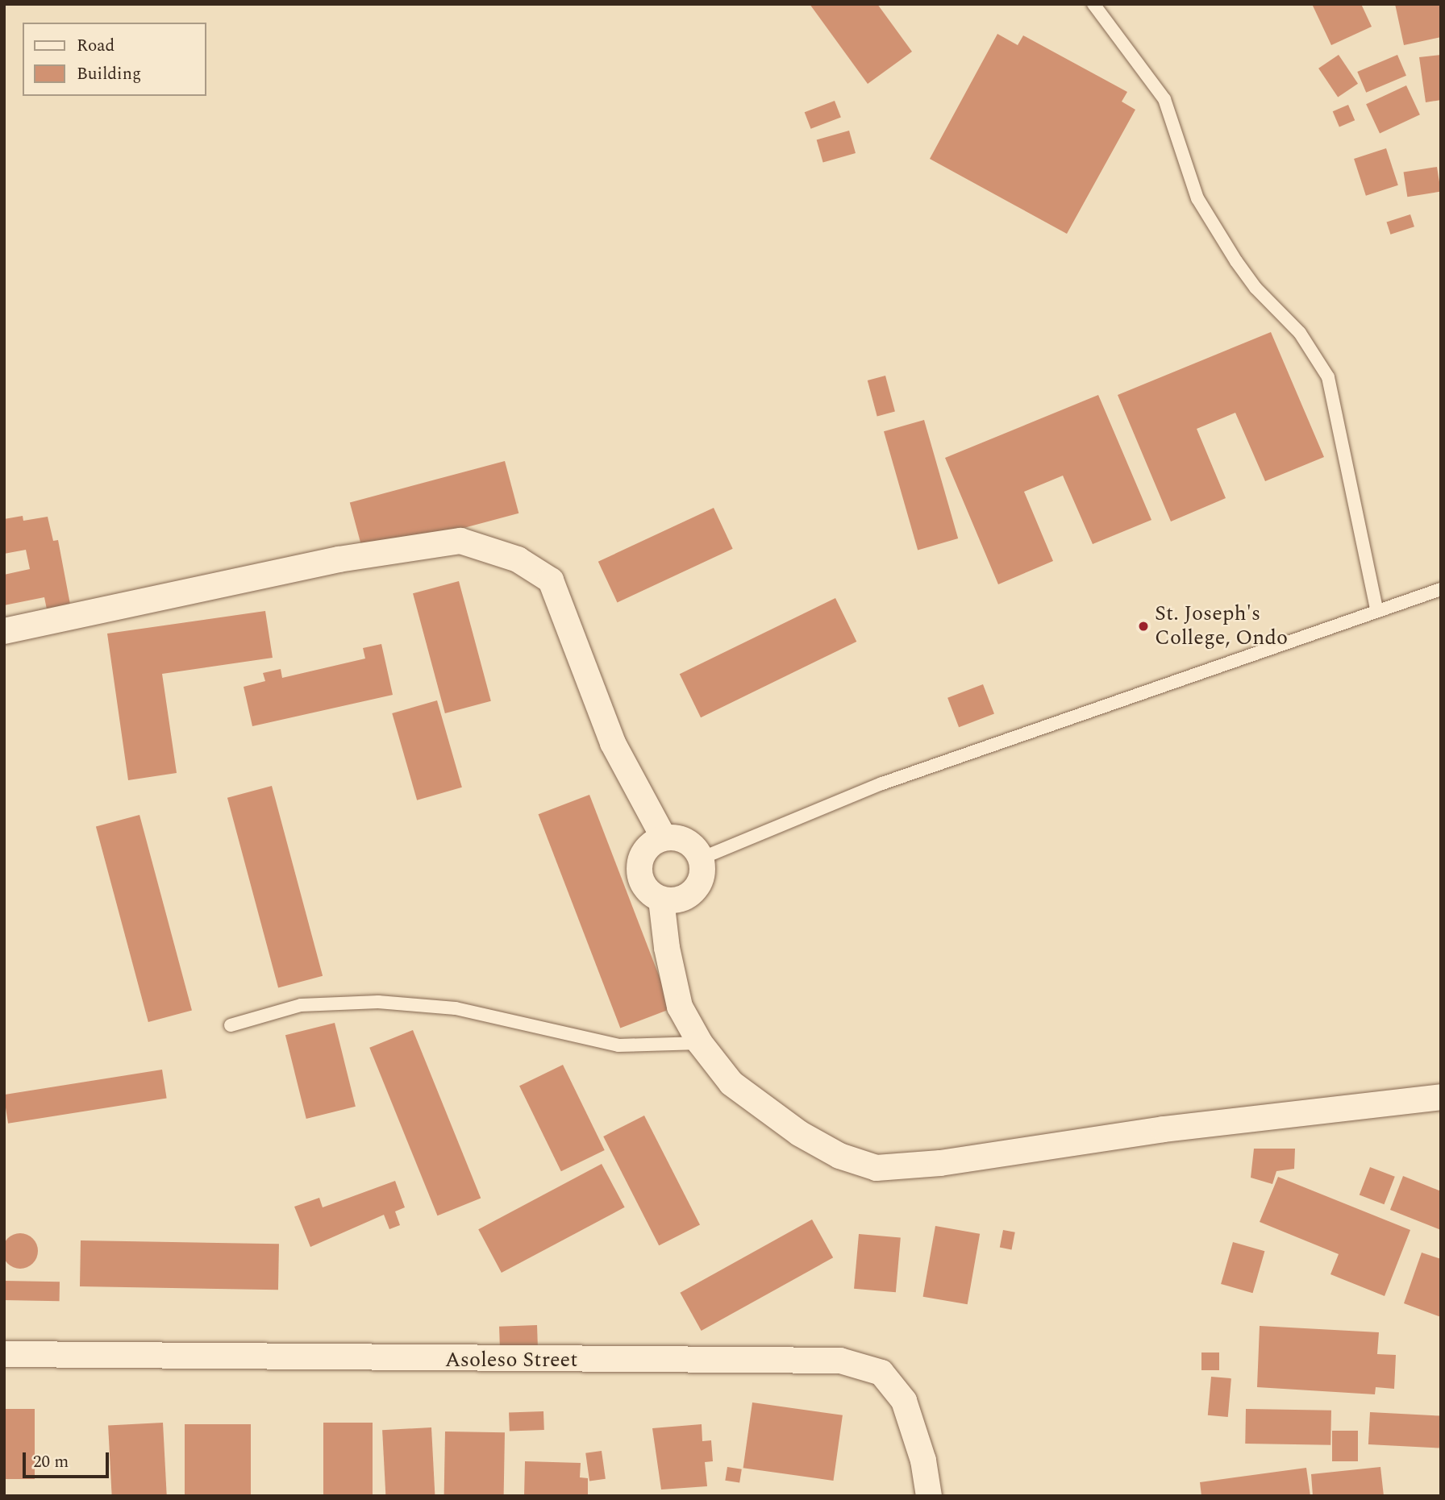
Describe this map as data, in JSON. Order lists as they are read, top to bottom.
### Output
{
  "streets": {
    "street": ["Asoleso Street"]
  },
  "places": ["St. Joseph's College, Ondo"],
  "legend": ["Road", "Building"],
  "scale_bar": "20 m"
}
